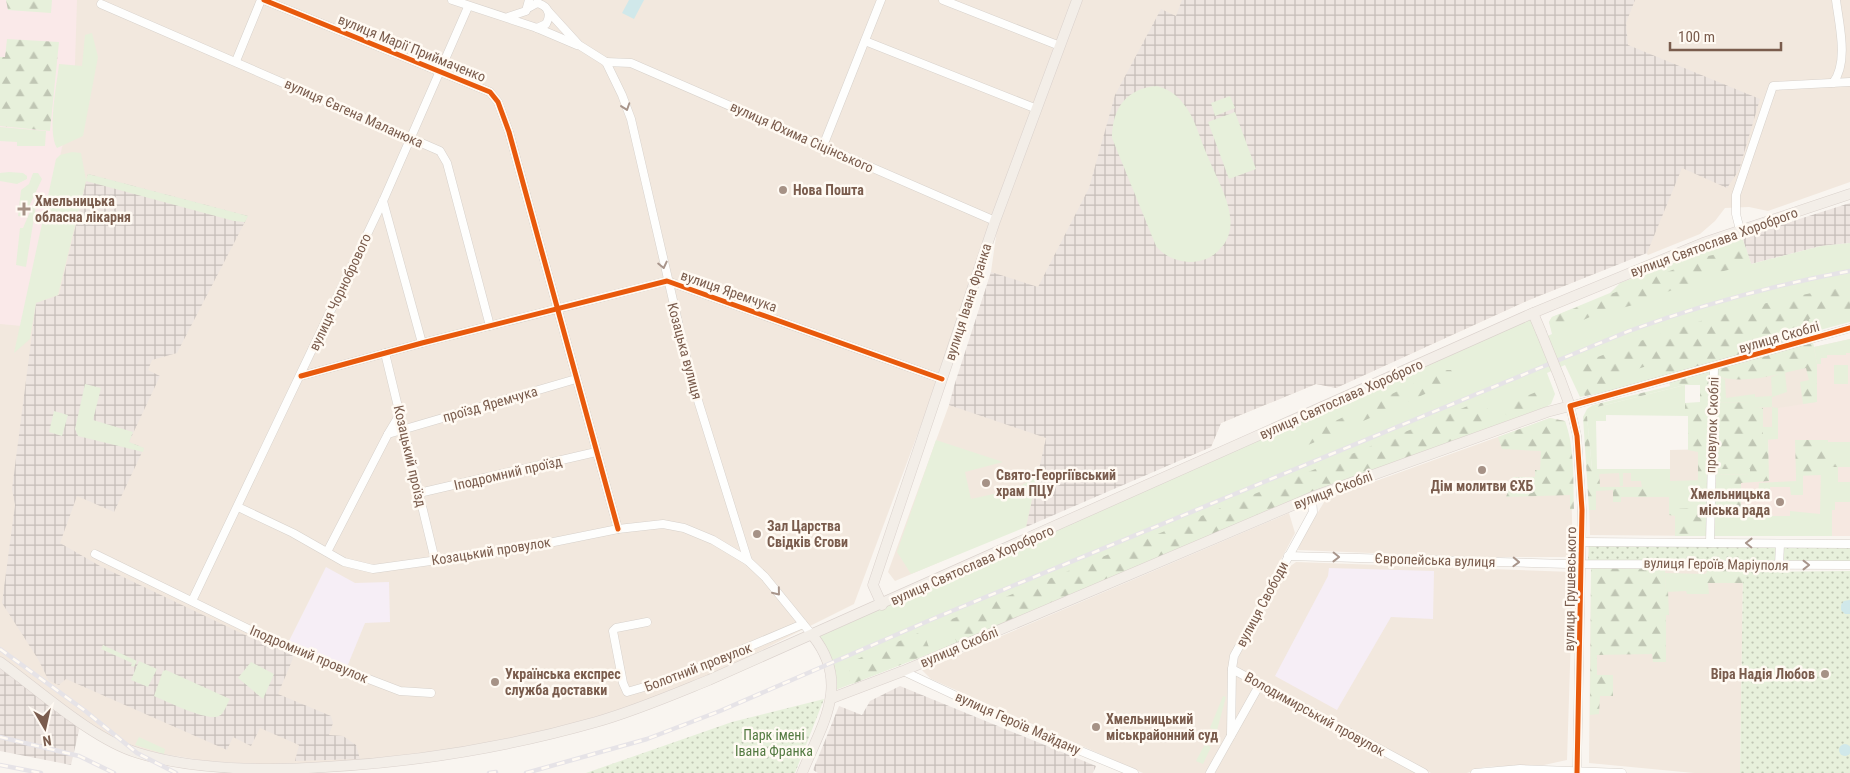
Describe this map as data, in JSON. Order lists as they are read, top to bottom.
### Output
{
  "streets": {
    "main road": [
      "вулиця Святослава Хороброго",
      "вулиця Івана Франка",
      "вулиця Скоблі",
      "вулиця Грушевського"
    ],
    "street": [
      "вулиця Марії Приймаченко",
      "вулиця Євгена Маланюка",
      "вулиця Юхима Сіцінського",
      "вулиця Яремчука",
      "вулиця Чорнобрового",
      "Козацька вулиця",
      "проїзд Яремчука",
      "провулок Скоблі",
      "Козацький проїзд",
      "Іподромний проїзд",
      "Козацький провулок",
      "Європейська вулиця",
      "вулиця Героїв Маріуполя",
      "вулиця Свободи",
      "Іподромний провулок",
      "Болотний провулок",
      "Володимирський провулок",
      "вулиця Героїв Майдану"
    ]
  },
  "crossings": [
    ["вулиця Марії Приймаченко", "вулиця Яремчука"],
    ["вулиця Марії Приймаченко", "вулиця Чорнобрового"],
    ["вулиця Марії Приймаченко", "проїзд Яремчука"],
    ["вулиця Марії Приймаченко", "Іподромний проїзд"],
    ["вулиця Марії Приймаченко", "Козацький провулок"],
    ["вулиця Євгена Маланюка", "вулиця Яремчука"],
    ["вулиця Євгена Маланюка", "вулиця Чорнобрового"],
    ["вулиця Юхима Сіцінського", "вулиця Івана Франка"],
    ["вулиця Юхима Сіцінського", "Козацька вулиця"],
    ["вулиця Святослава Хороброго", "вулиця Івана Франка"],
    ["вулиця Святослава Хороброго", "Козацька вулиця"],
    ["вулиця Святослава Хороброго", "вулиця Грушевського"],
    ["вулиця Яремчука", "вулиця Чорнобрового"],
    ["вулиця Яремчука", "вулиця Івана Франка"],
    ["вулиця Яремчука", "Козацька вулиця"],
    ["вулиця Яремчука", "Козацький проїзд"],
    ["вулиця Чорнобрового", "Козацький провулок"],
    ["вулиця Чорнобрового", "Іподромний провулок"],
    ["вулиця Скоблі", "провулок Скоблі"],
    ["вулиця Скоблі", "вулиця Грушевського"],
    ["вулиця Скоблі", "вулиця Свободи"],
    ["вулиця Скоблі", "вулиця Героїв Майдану"],
    ["Козацька вулиця", "Козацький провулок"],
    ["Козацька вулиця", "Болотний провулок"],
    ["проїзд Яремчука", "Козацький проїзд"],
    ["провулок Скоблі", "вулиця Героїв Маріуполя"],
    ["Козацький проїзд", "Іподромний проїзд"],
    ["Козацький проїзд", "Козацький провулок"],
    ["Європейська вулиця", "вулиця Героїв Маріуполя"],
    ["Європейська вулиця", "вулиця Грушевського"],
    ["Європейська вулиця", "вулиця Свободи"],
    ["вулиця Героїв Маріуполя", "вулиця Грушевського"],
    ["вулиця Свободи", "Володимирський провулок"]
  ],
  "one_way": ["Козацька вулиця", "Європейська вулиця"],
  "parks": ["Парк імені Івана Франка"],
  "places": {
    "other": [
      "Нова Пошта",
      "Дім молитви ЄХБ",
      "Свято-Георгіївський храм ПЦУ",
      "Хмельницька міська рада",
      "Зал Царства Свідків Єгови",
      "Віра Надія Любов",
      "Українська експрес служба доставки",
      "Хмельницький міськрайонний суд"
    ],
    "health": ["Хмельницька обласна лікарня"]
  },
  "scale_bar": "100 m",
  "north": "bottom"
}
